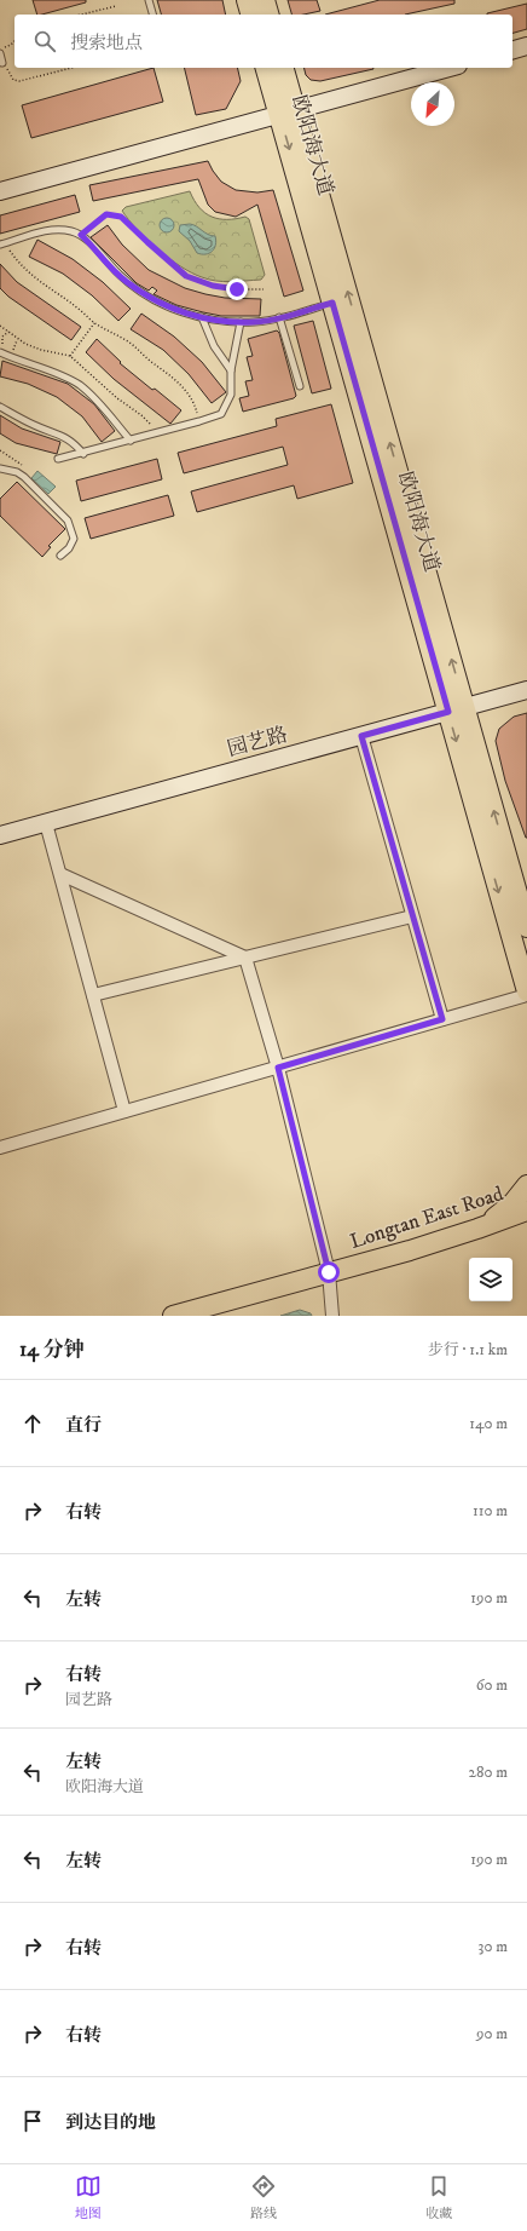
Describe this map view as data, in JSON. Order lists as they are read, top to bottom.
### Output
{
  "streets": {
    "main road": ["欧阳海大道", "Longtan East Road"],
    "street": ["园艺路"]
  },
  "crossings": [
    ["欧阳海大道", "园艺路"]
  ],
  "north": "bottom left",
  "page": {
    "search": "搜索地点",
    "heading": ["14 分钟", "步行 · 1.1 km"],
    "list": [
      ["直行", "140 m"],
      ["右转", "110 m"],
      ["左转", "190 m"],
      ["右转", "园艺路", "60 m"],
      ["左转", "欧阳海大道", "280 m"],
      ["左转", "190 m"],
      ["右转", "30 m"],
      ["右转", "90 m"],
      "到达目的地"
    ],
    "nav": ["地图", "路线", "收藏"]
  }
}
